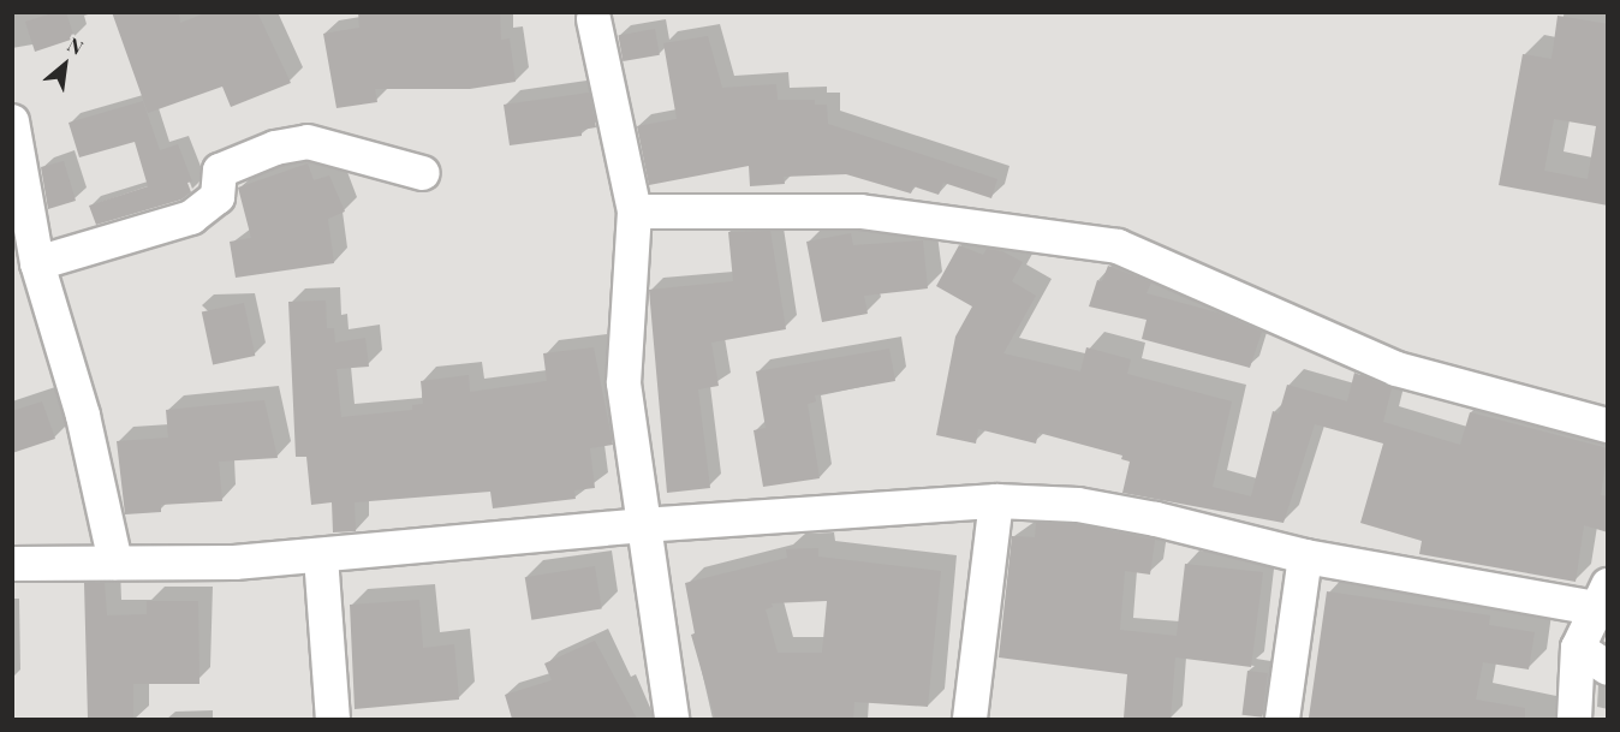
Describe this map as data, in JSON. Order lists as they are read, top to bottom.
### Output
{
  "north": "top right"
}
